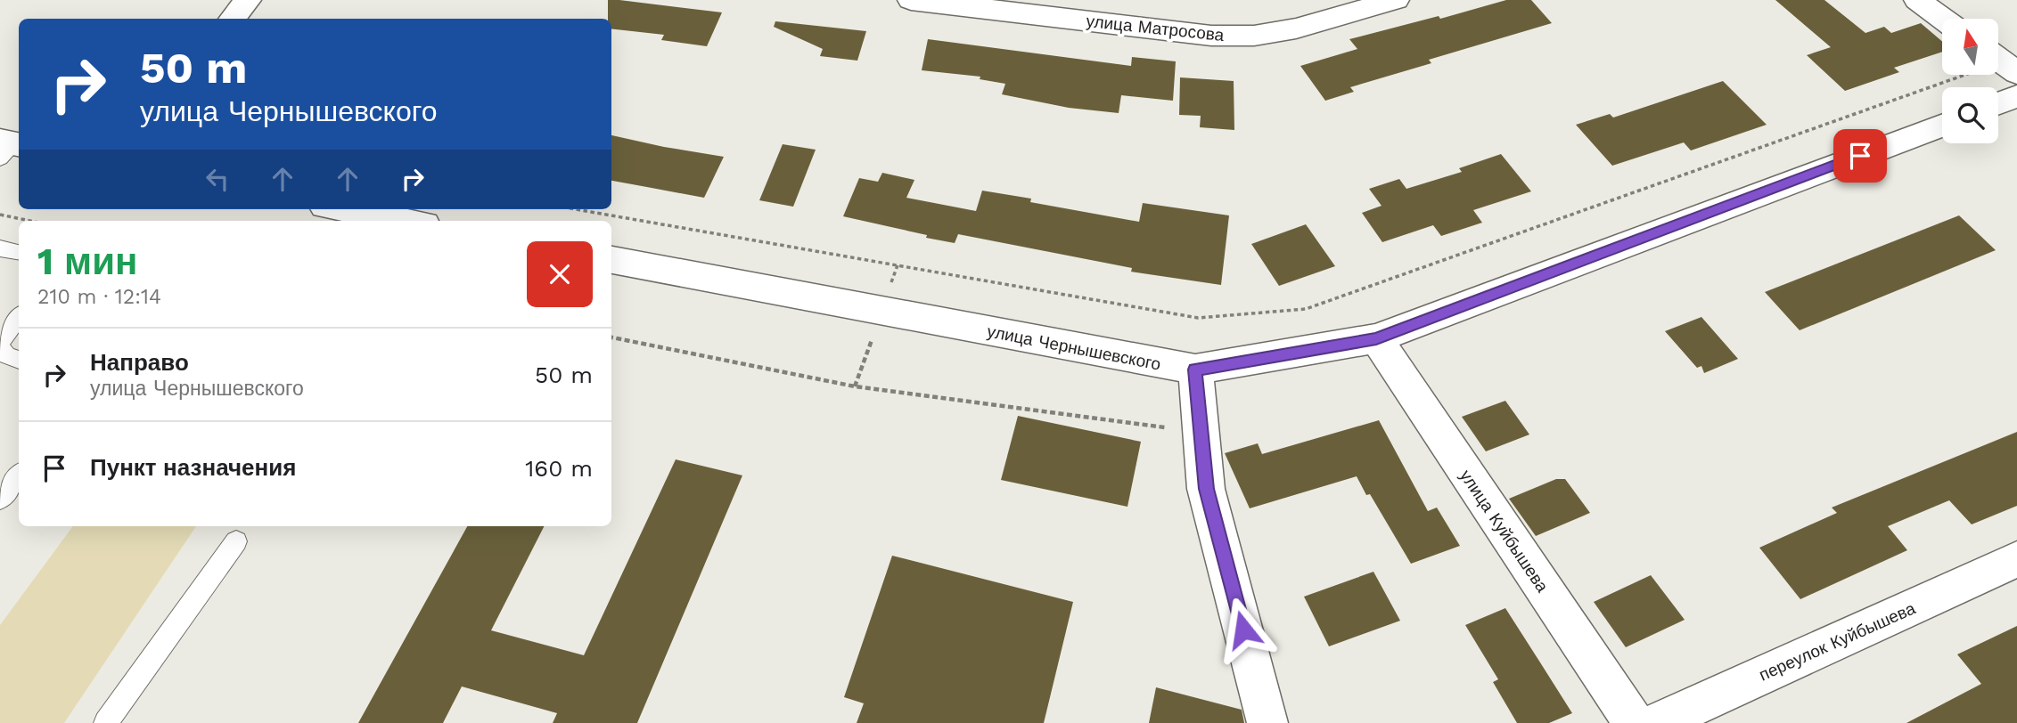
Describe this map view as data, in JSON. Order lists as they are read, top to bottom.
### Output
{
  "streets": {
    "street": [
      "улица Матросова",
      "улица Чернышевского",
      "улица Куйбышева",
      "переулок Куйбышева"
    ]
  },
  "crossings": [
    ["улица Чернышевского", "улица Куйбышева"]
  ],
  "north": "top",
  "page": {
    "turn": ["50 m", "улица Чернышевского"],
    "heading": ["1 мин", "210 m · 12:14"],
    "list": [
      {
        "name": "Направо",
        "note": "улица Чернышевского",
        "value": "50 m"
      },
      {
        "name": "Пункт назначения",
        "value": "160 m"
      }
    ]
  }
}
